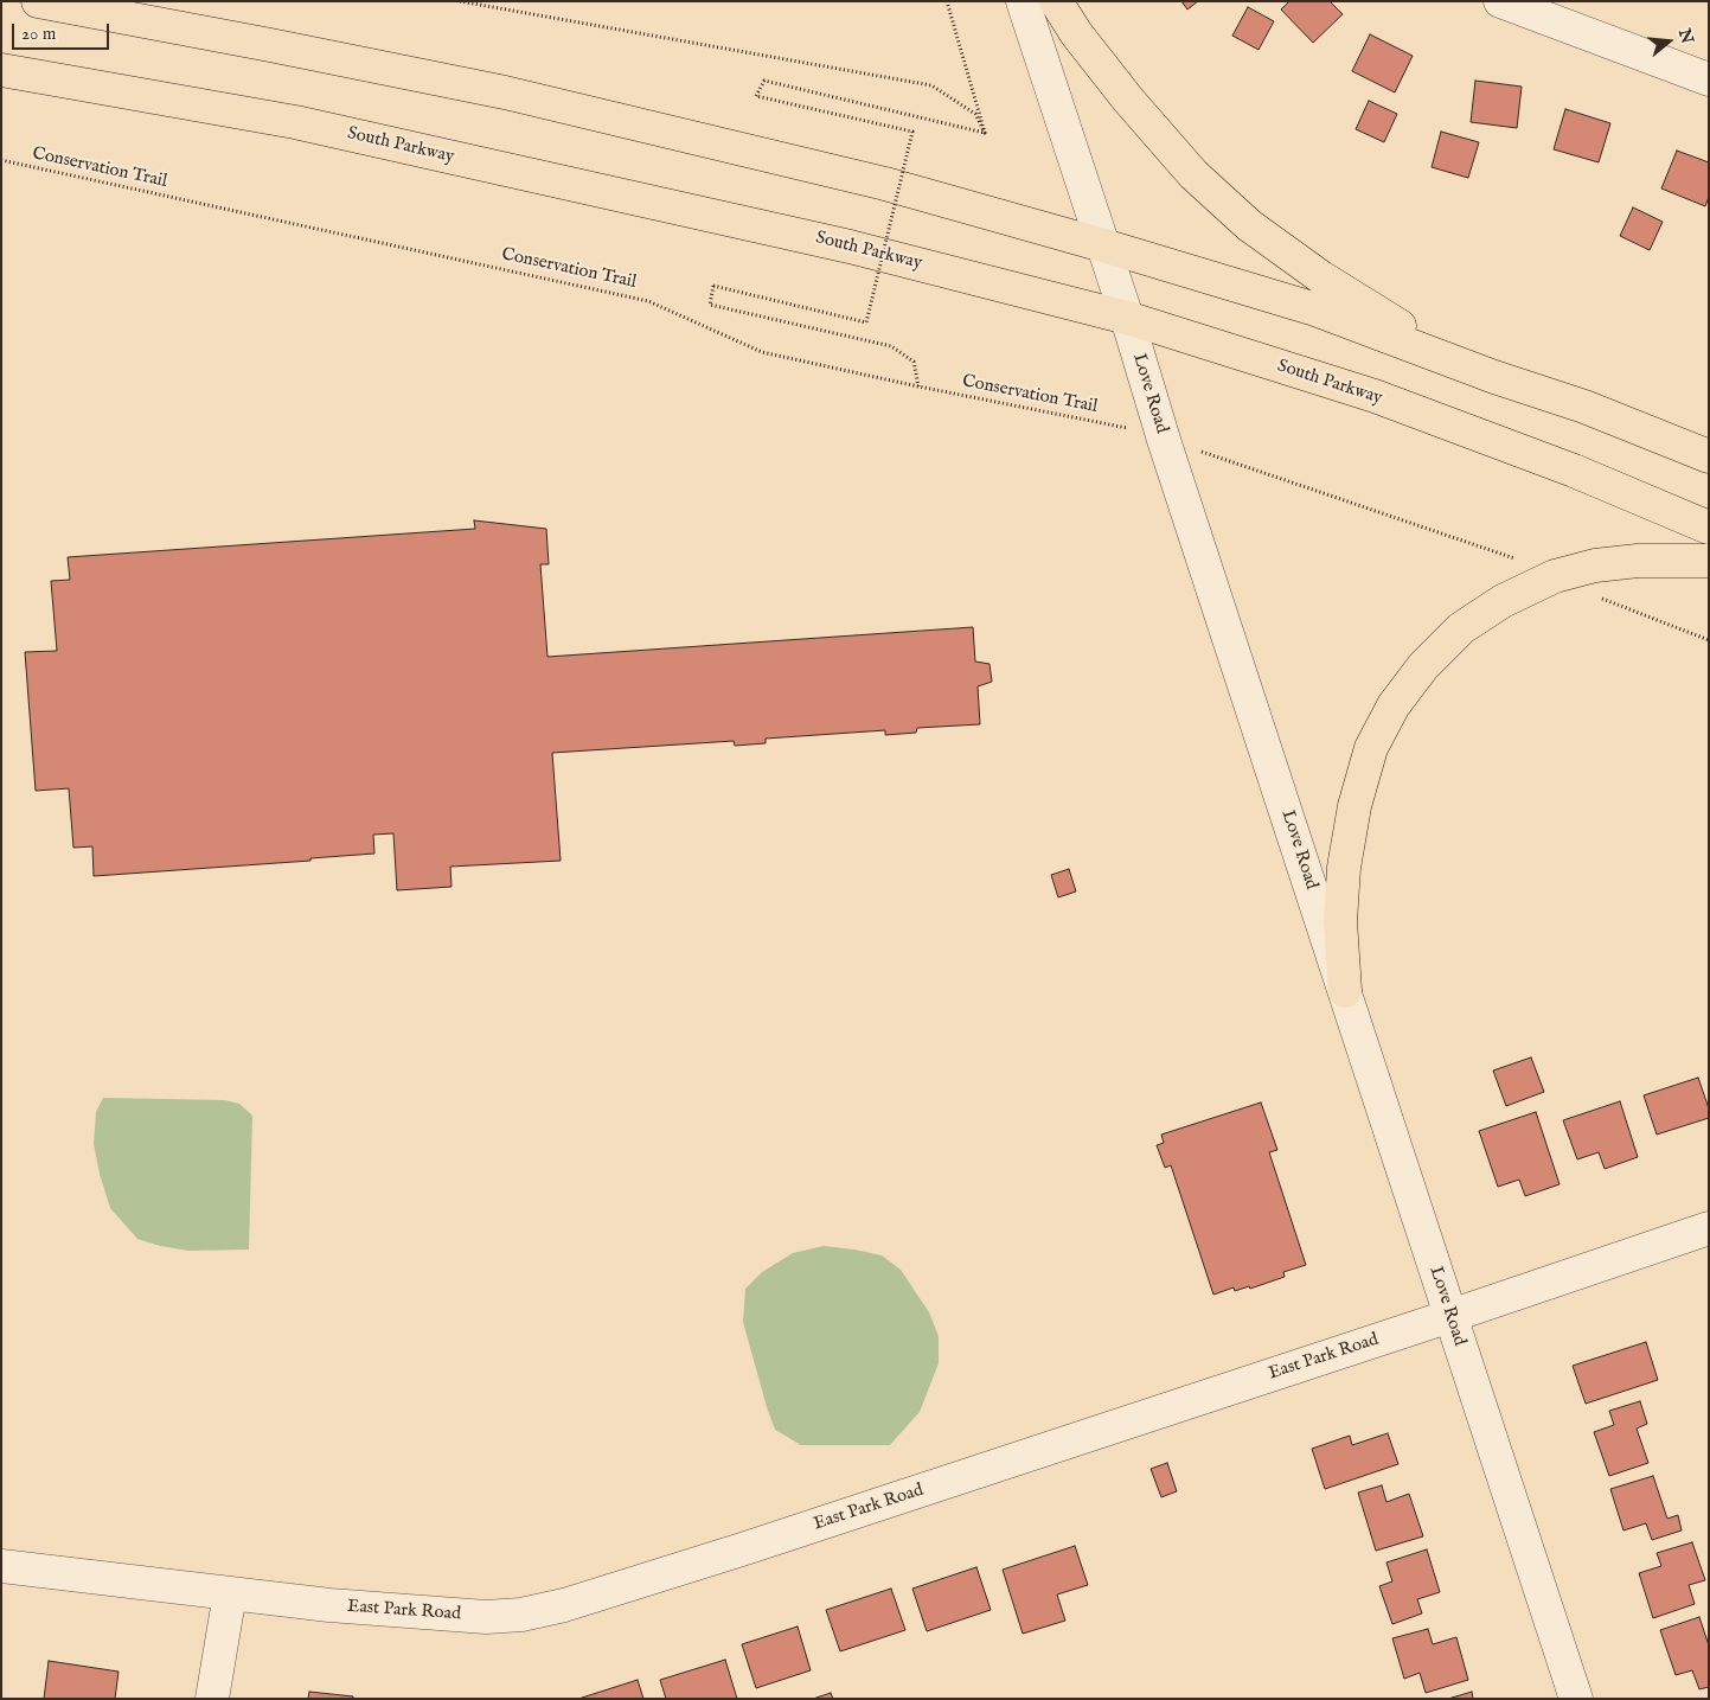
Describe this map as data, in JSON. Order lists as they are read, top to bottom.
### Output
{
  "streets": {
    "main road": ["South Parkway"],
    "street": ["Love Road", "East Park Road"],
    "path": ["Conservation Trail"]
  },
  "crossings": [
    ["South Parkway", "Love Road"],
    ["Love Road", "East Park Road"]
  ],
  "scale_bar": "20 m",
  "north": "right"
}
